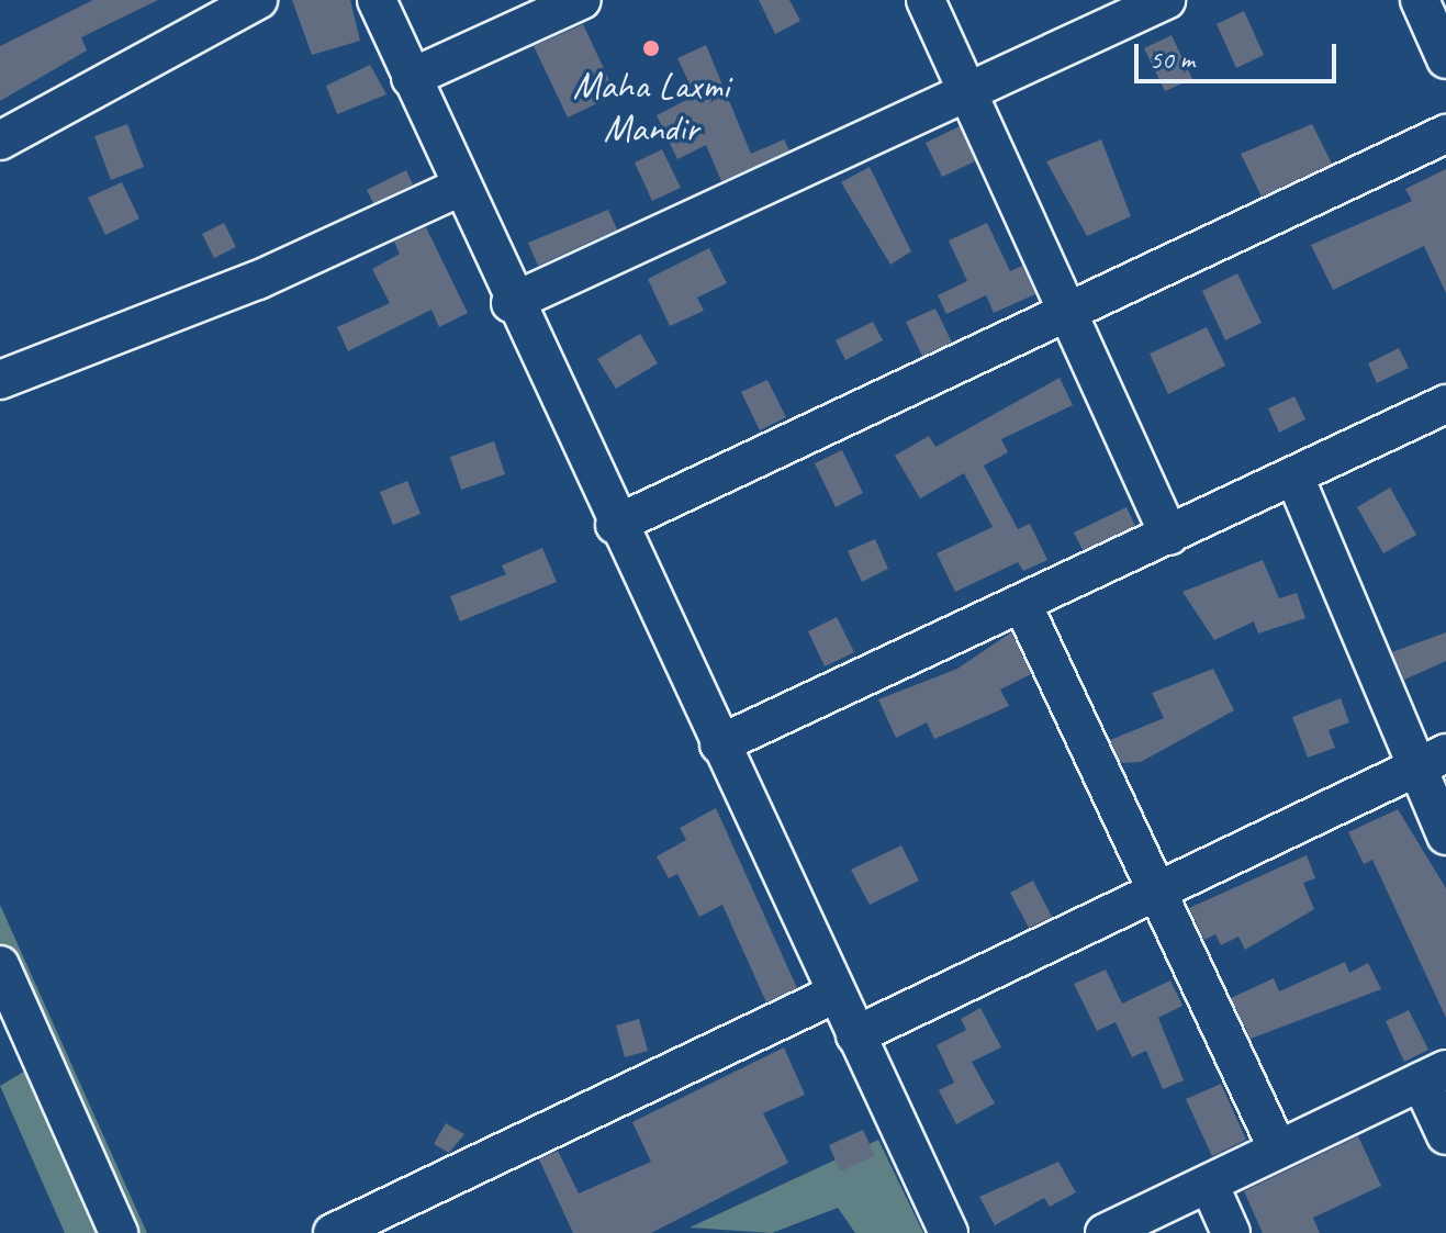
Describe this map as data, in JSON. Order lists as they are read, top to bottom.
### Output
{
  "places": ["Maha Laxmi Mandir"],
  "scale_bar": "50 m"
}
